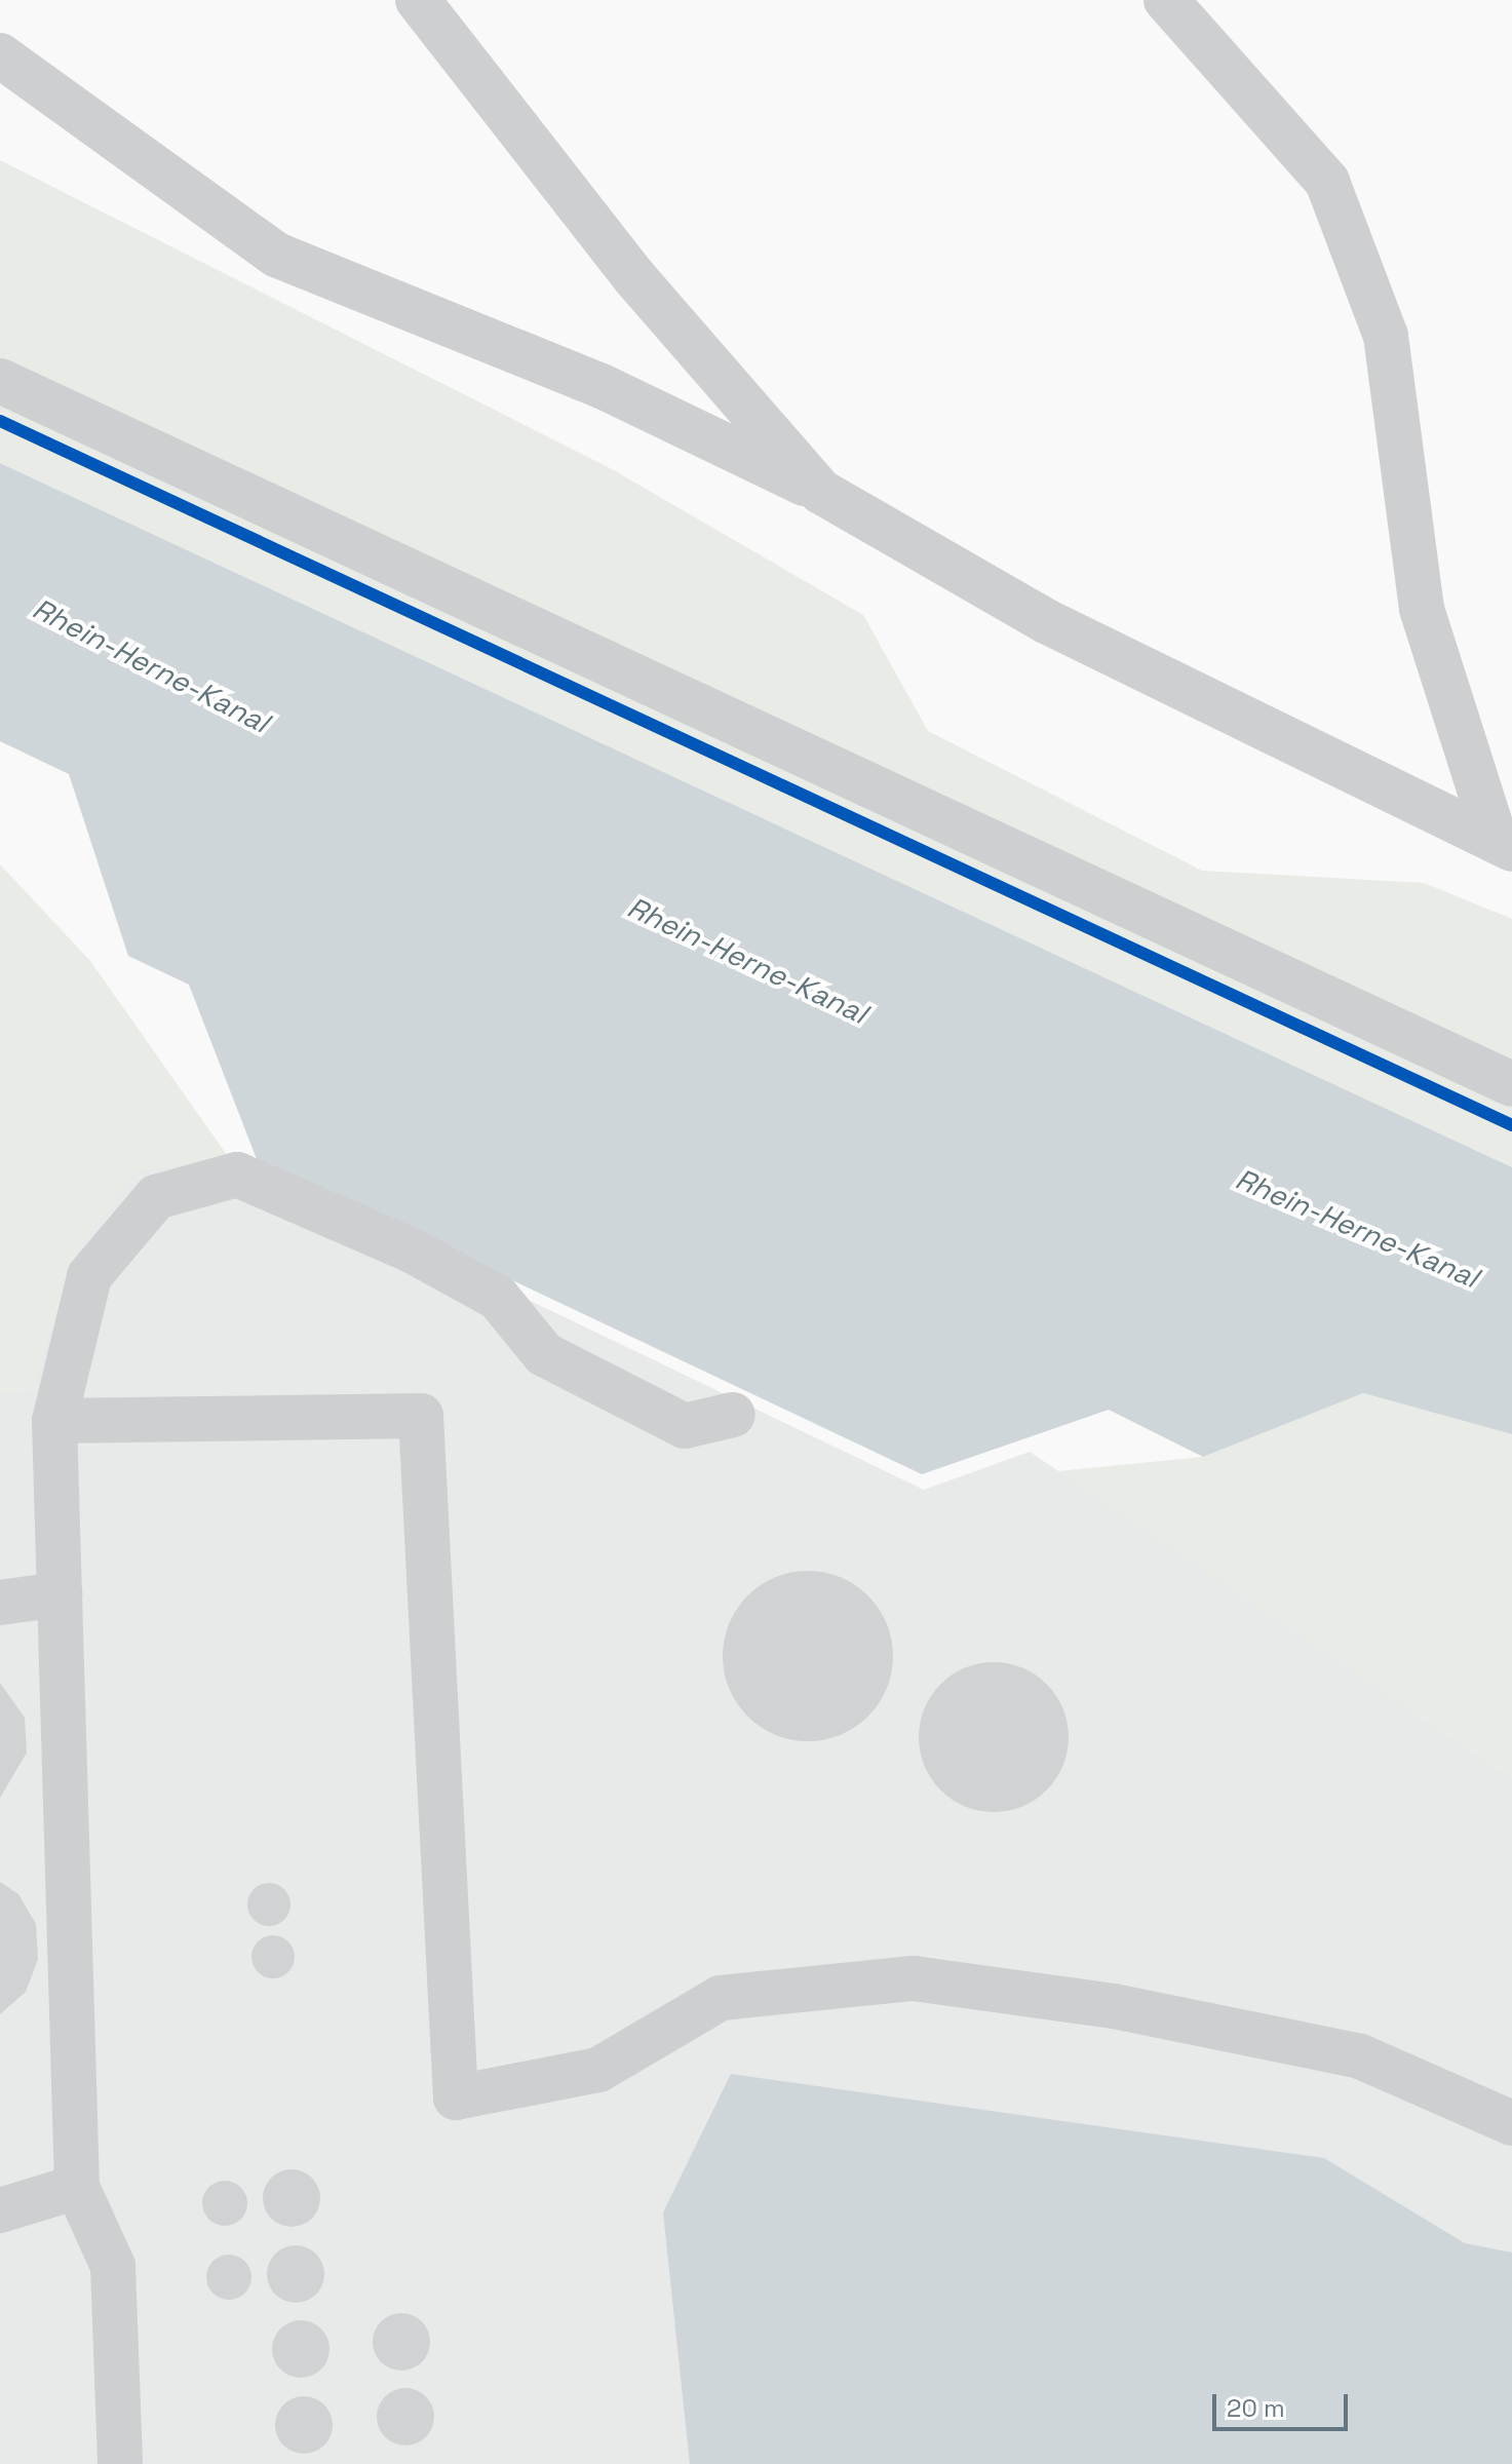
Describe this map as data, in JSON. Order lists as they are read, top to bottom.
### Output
{
  "water": ["Rhein-Herne-Kanal"],
  "scale_bar": "20 m"
}
